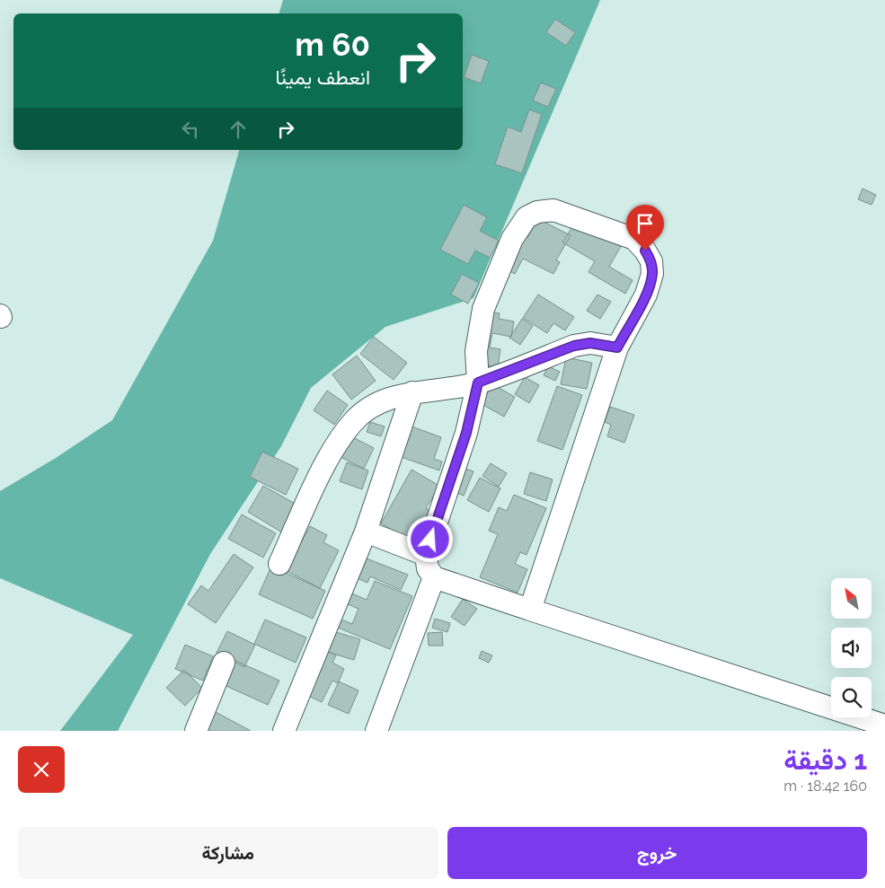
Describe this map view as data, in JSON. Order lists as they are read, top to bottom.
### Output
{
  "north": "top left",
  "page": {
    "turn": ["60 m", "انعطف يمينًا"],
    "heading": ["1 دقيقة", "160 m · 18:42"],
    "buttons": ["خروج", "مشاركة"]
  }
}
